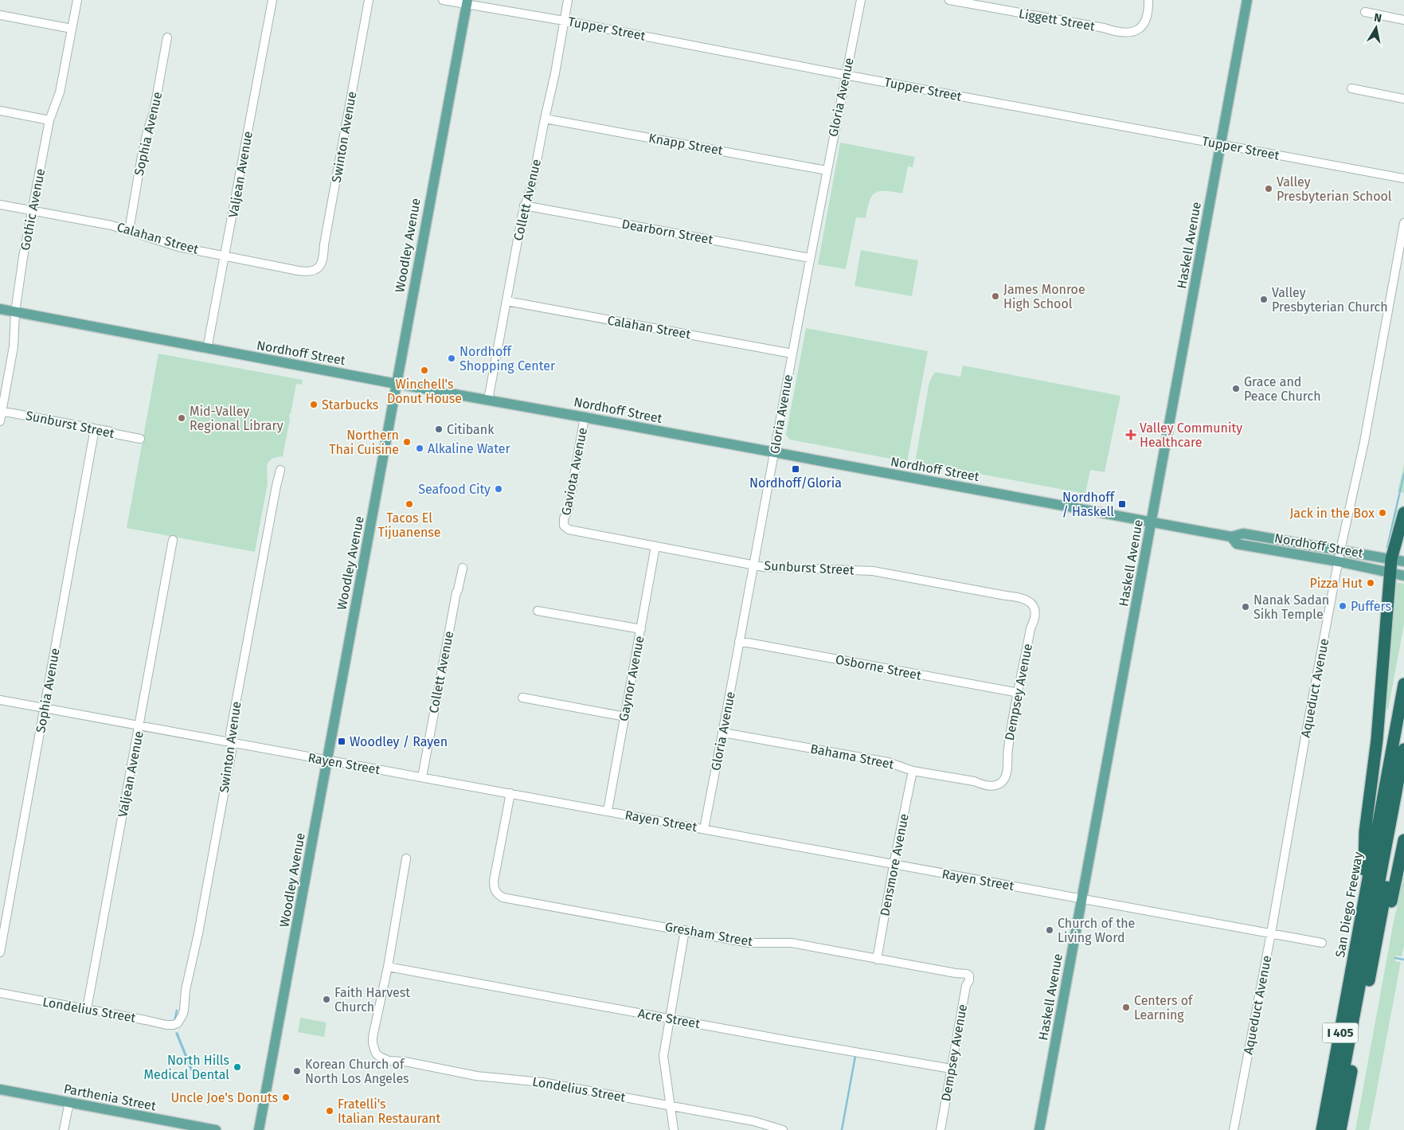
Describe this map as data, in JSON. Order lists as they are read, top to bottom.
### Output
{
  "streets": {
    "highway": ["San Diego Freeway", "I 405"],
    "main road": [
      "Woodley Avenue",
      "Haskell Avenue",
      "Nordhoff Street",
      "Parthenia Street"
    ],
    "street": [
      "Liggett Street",
      "Tupper Street",
      "Gloria Avenue",
      "Sophia Avenue",
      "Swinton Avenue",
      "Knapp Street",
      "Valjean Avenue",
      "Collett Avenue",
      "Gothic Avenue",
      "Dearborn Street",
      "Calahan Street",
      "Sunburst Street",
      "Gaviota Avenue",
      "Osborne Street",
      "Gaynor Avenue",
      "Aqueduct Avenue",
      "Dempsey Avenue",
      "Bahama Street",
      "Rayen Street",
      "Densmore Avenue",
      "Gresham Street",
      "Londelius Street",
      "Acre Street"
    ]
  },
  "crossings": [
    ["Tupper Street", "Gloria Avenue"],
    ["Tupper Street", "Collett Avenue"],
    ["Tupper Street", "Woodley Avenue"],
    ["Tupper Street", "Haskell Avenue"],
    ["Gloria Avenue", "Knapp Street"],
    ["Gloria Avenue", "Dearborn Street"],
    ["Gloria Avenue", "Calahan Street"],
    ["Gloria Avenue", "Nordhoff Street"],
    ["Gloria Avenue", "Sunburst Street"],
    ["Gloria Avenue", "Osborne Street"],
    ["Gloria Avenue", "Bahama Street"],
    ["Gloria Avenue", "Rayen Street"],
    ["Sophia Avenue", "Calahan Street"],
    ["Sophia Avenue", "Sunburst Street"],
    ["Sophia Avenue", "Rayen Street"],
    ["Swinton Avenue", "Calahan Street"],
    ["Swinton Avenue", "Rayen Street"],
    ["Swinton Avenue", "Londelius Street"],
    ["Knapp Street", "Collett Avenue"],
    ["Valjean Avenue", "Calahan Street"],
    ["Valjean Avenue", "Nordhoff Street"],
    ["Valjean Avenue", "Rayen Street"],
    ["Valjean Avenue", "Londelius Street"],
    ["Collett Avenue", "Dearborn Street"],
    ["Collett Avenue", "Calahan Street"],
    ["Collett Avenue", "Nordhoff Street"],
    ["Collett Avenue", "Rayen Street"],
    ["Gothic Avenue", "Calahan Street"],
    ["Gothic Avenue", "Nordhoff Street"],
    ["Gothic Avenue", "Sunburst Street"],
    ["Woodley Avenue", "Nordhoff Street"],
    ["Woodley Avenue", "Rayen Street"],
    ["Haskell Avenue", "Nordhoff Street"],
    ["Haskell Avenue", "Rayen Street"],
    ["Nordhoff Street", "Gaviota Avenue"],
    ["Nordhoff Street", "Aqueduct Avenue"],
    ["Sunburst Street", "Gaviota Avenue"],
    ["Sunburst Street", "Gaynor Avenue"],
    ["Sunburst Street", "Dempsey Avenue"],
    ["Osborne Street", "Dempsey Avenue"],
    ["Gaynor Avenue", "Rayen Street"],
    ["Aqueduct Avenue", "Rayen Street"],
    ["Dempsey Avenue", "Bahama Street"],
    ["Dempsey Avenue", "Gresham Street"],
    ["Dempsey Avenue", "Acre Street"],
    ["Bahama Street", "Densmore Avenue"],
    ["Rayen Street", "Densmore Avenue"],
    ["Rayen Street", "Gresham Street"],
    ["Densmore Avenue", "Gresham Street"],
    ["Londelius Street", "Acre Street"]
  ],
  "places": {
    "other": [
      "Valley Presbyterian School",
      "James Monroe High School",
      "Valley Presbyterian Church",
      "Nordhoff Shopping Center",
      "Winchell's Donut House",
      "Grace and Peace Church",
      "Starbucks",
      "Mid-Valley Regional Library",
      "Citibank",
      "Northern Thai Cuisine",
      "Alkaline Water",
      "Seafood City",
      "Tacos El Tijuanense",
      "Jack in the Box",
      "Pizza Hut",
      "Puffers",
      "Nanak Sadan Sikh Temple",
      "Church of the Living Word",
      "Faith Harvest Church",
      "Centers of Learning",
      "North Hills Medical Dental",
      "Korean Church of North Los Angeles",
      "Uncle Joe's Donuts",
      "Fratelli's Italian Restaurant"
    ],
    "health": ["Valley Community Healthcare"],
    "transit": ["Nordhoff/Gloria", "Nordhoff / Haskell", "Woodley / Rayen"]
  },
  "north": "top"
}
